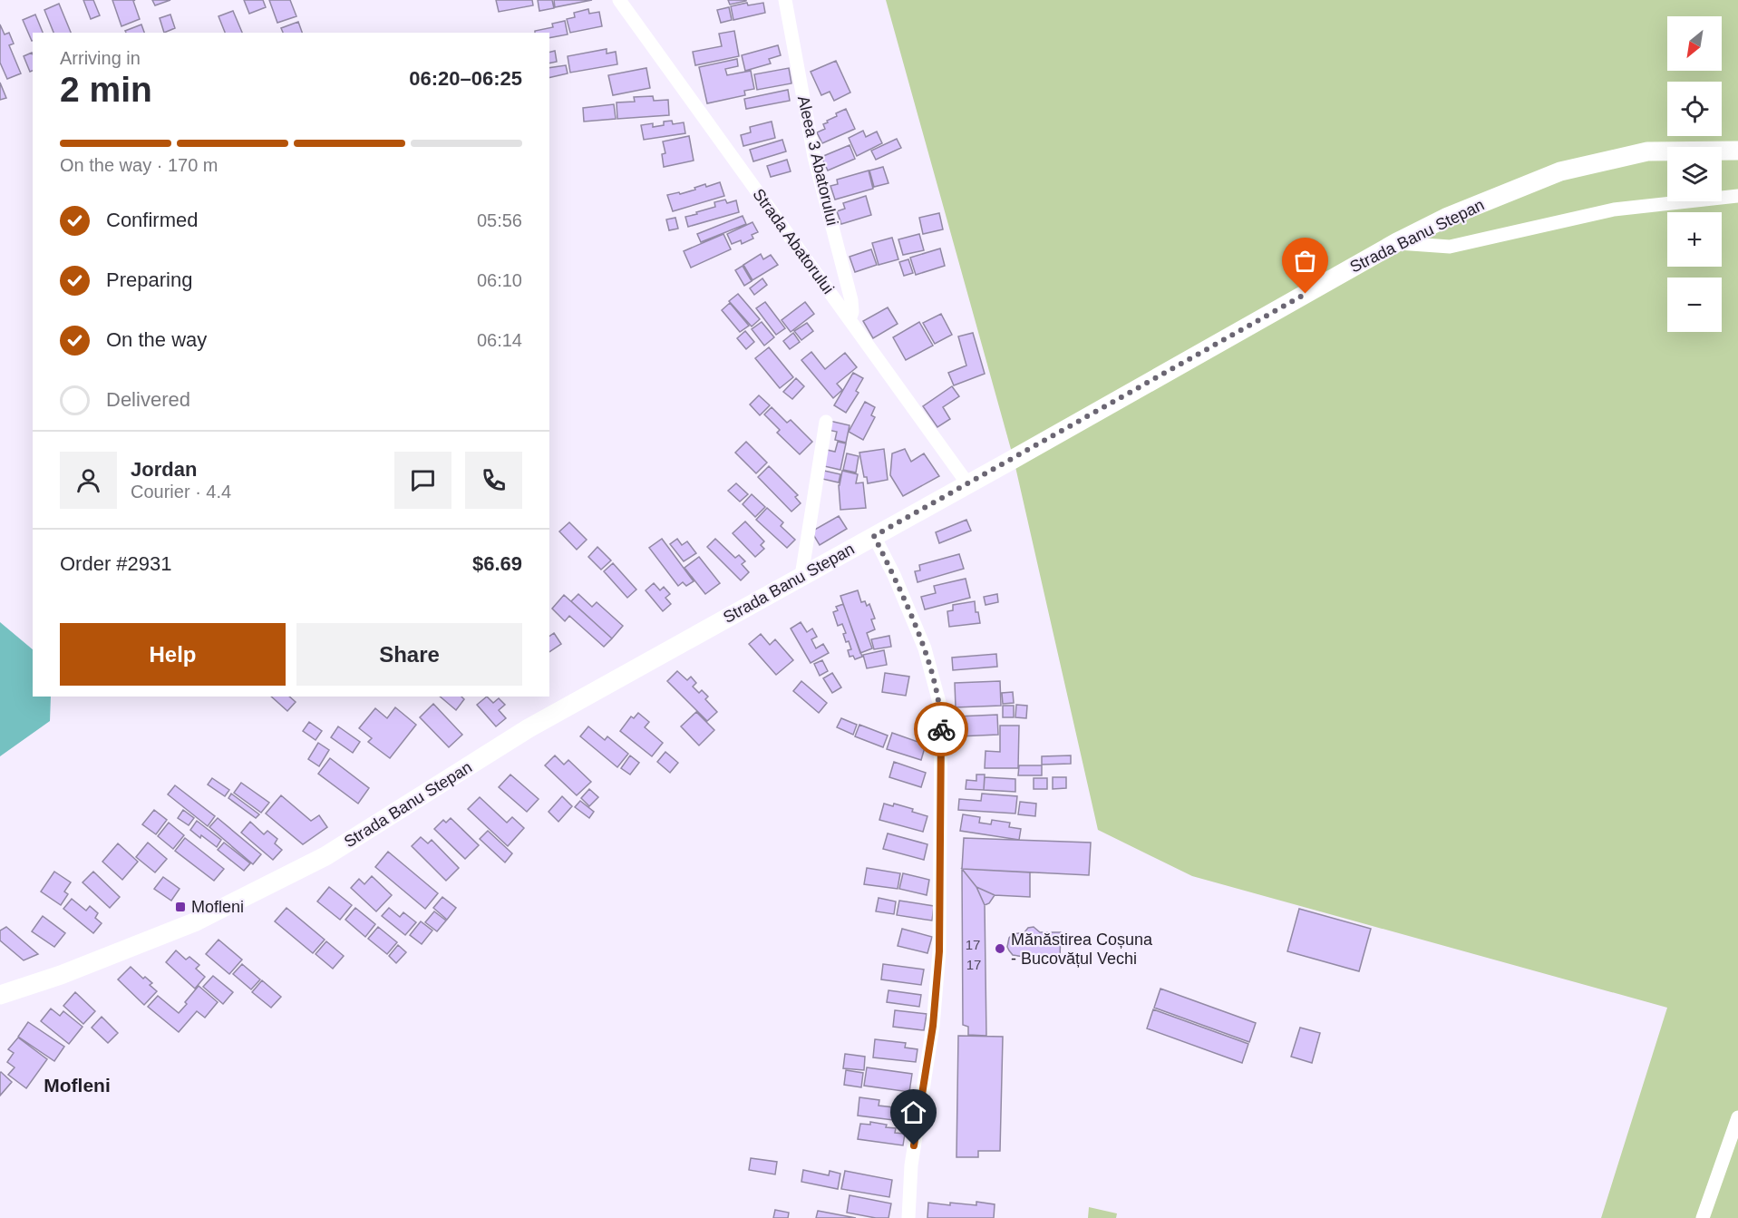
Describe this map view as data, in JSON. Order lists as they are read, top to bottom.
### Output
{
  "streets": {
    "main road": ["Strada Banu Stepan"],
    "street": ["Aleea 3 Abatorului", "Strada Abatorului"]
  },
  "crossings": [
    ["Aleea 3 Abatorului", "Strada Abatorului"],
    ["Strada Banu Stepan", "Strada Abatorului"]
  ],
  "districts": ["Mofleni"],
  "places": {
    "transit": ["Mofleni"],
    "other": ["Mănăstirea Coșuna - Bucovățul Vechi"]
  },
  "house_numbers": ["17", "17"],
  "north": "bottom left",
  "page": {
    "map_buttons": ["+", "−"],
    "heading": ["2 min", "Arriving in", "06:20–06:25"],
    "panel": [
      "Jordan",
      "Courier · 4.4",
      "Order #2931",
      "$6.69"
    ],
    "bar": "On the way · 170 m",
    "list": [
      ["Confirmed", "05:56"],
      ["Preparing", "06:10"],
      ["On the way", "06:14"],
      "Delivered"
    ],
    "buttons": ["Help", "Share"]
  }
}
